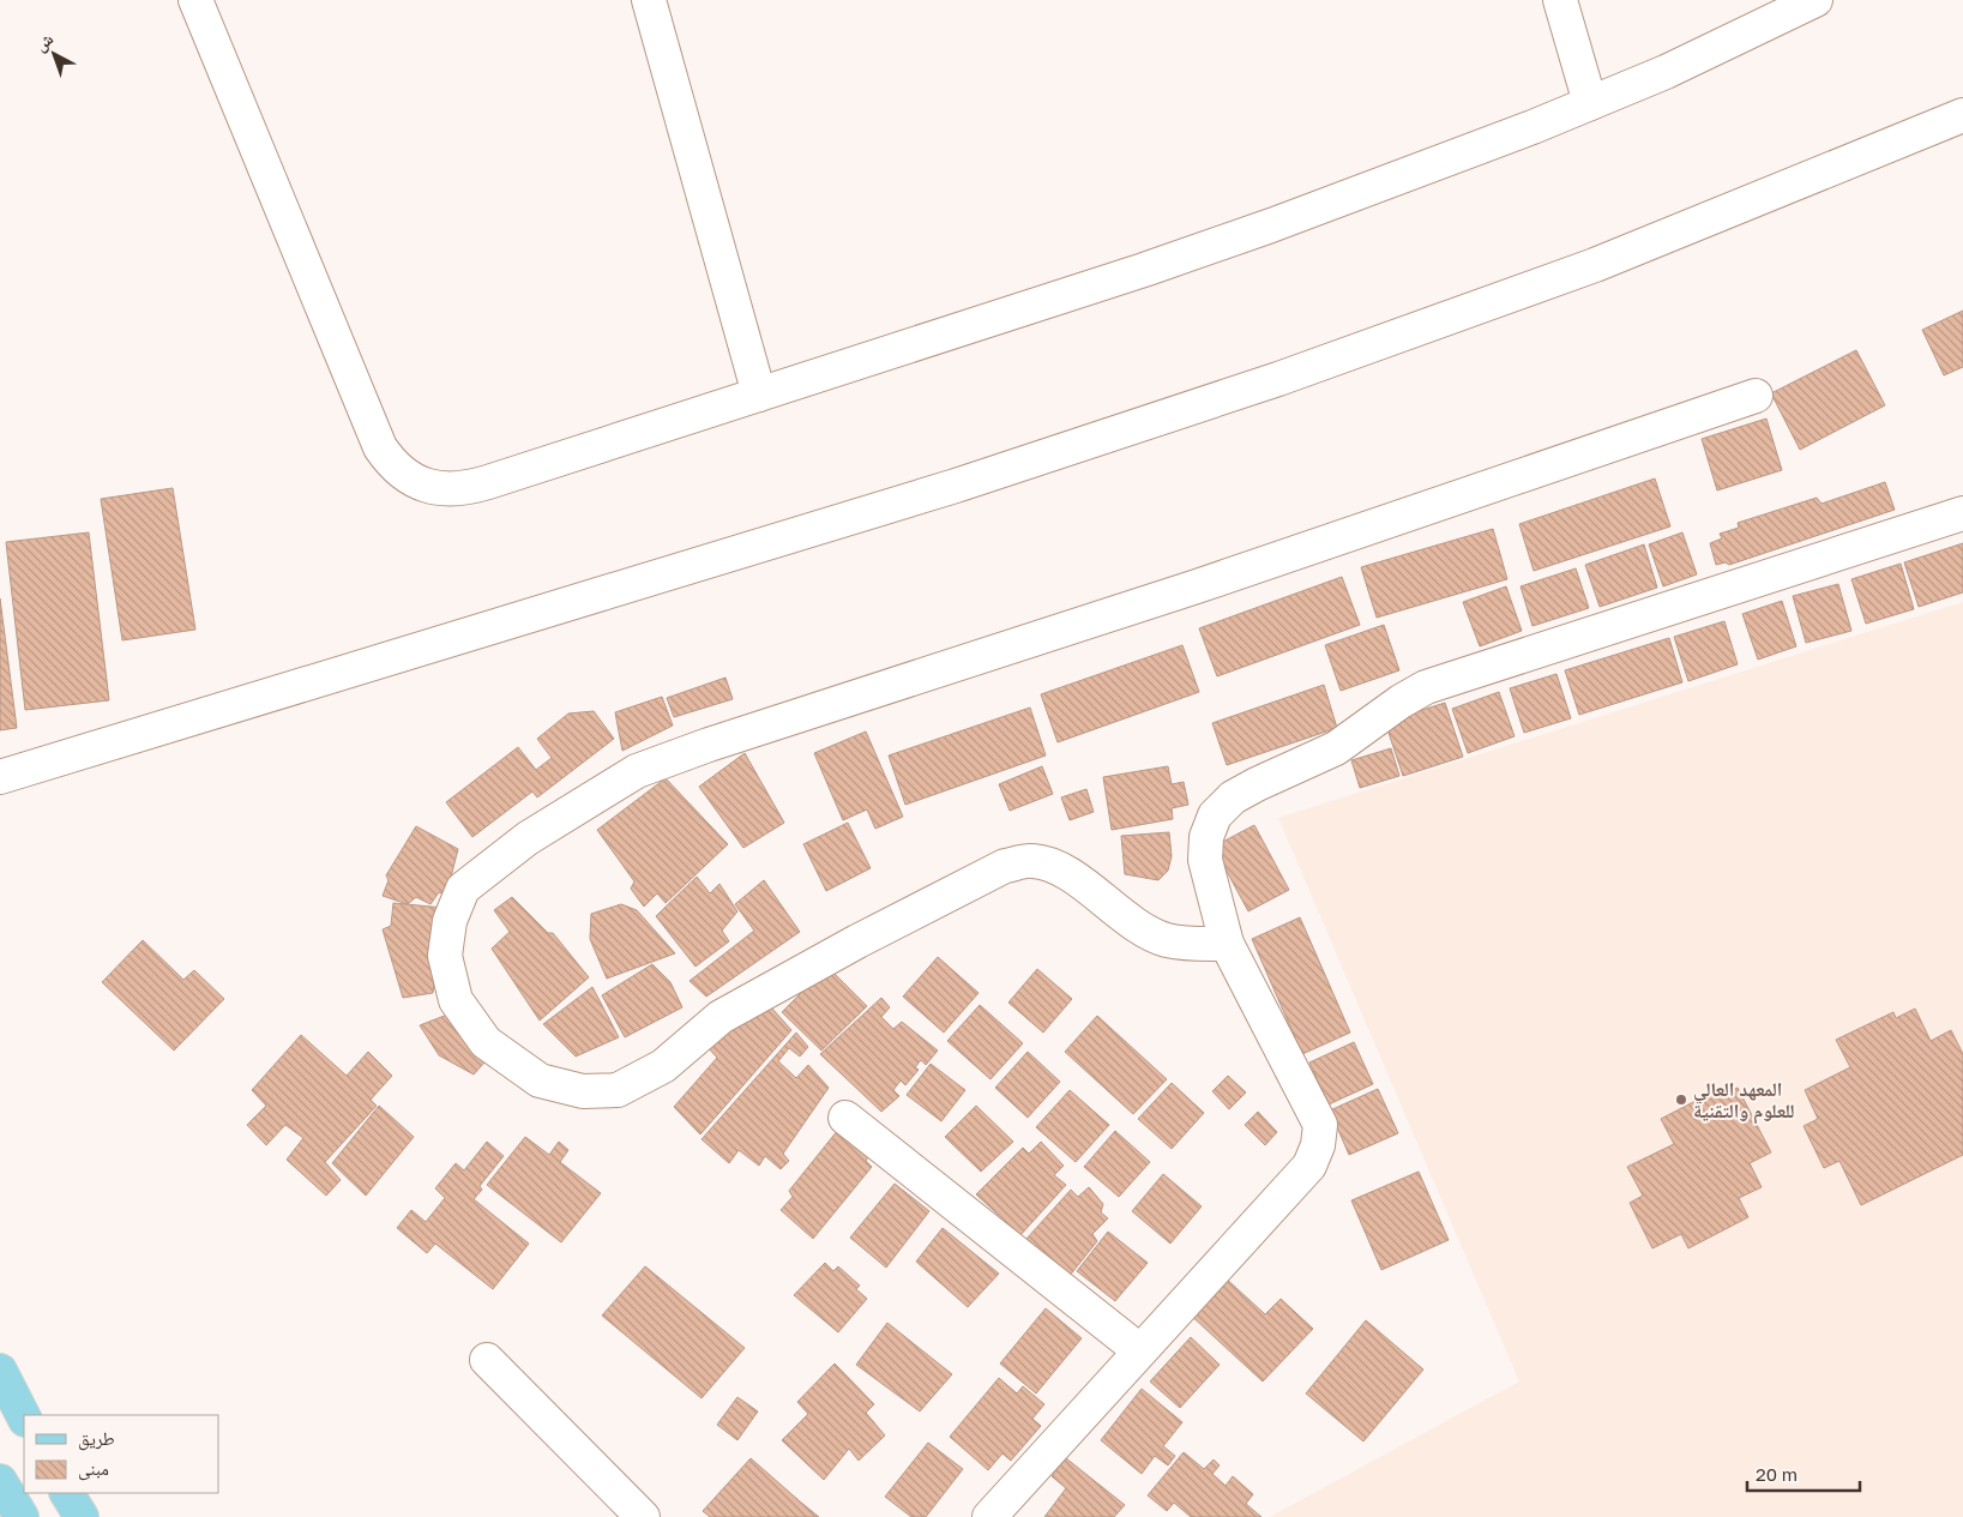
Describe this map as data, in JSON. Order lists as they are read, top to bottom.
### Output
{
  "places": ["المعهد العالي للعلوم والتقنية"],
  "legend": ["طريق", "مبنى"],
  "scale_bar": "20 m",
  "north": "top left"
}
